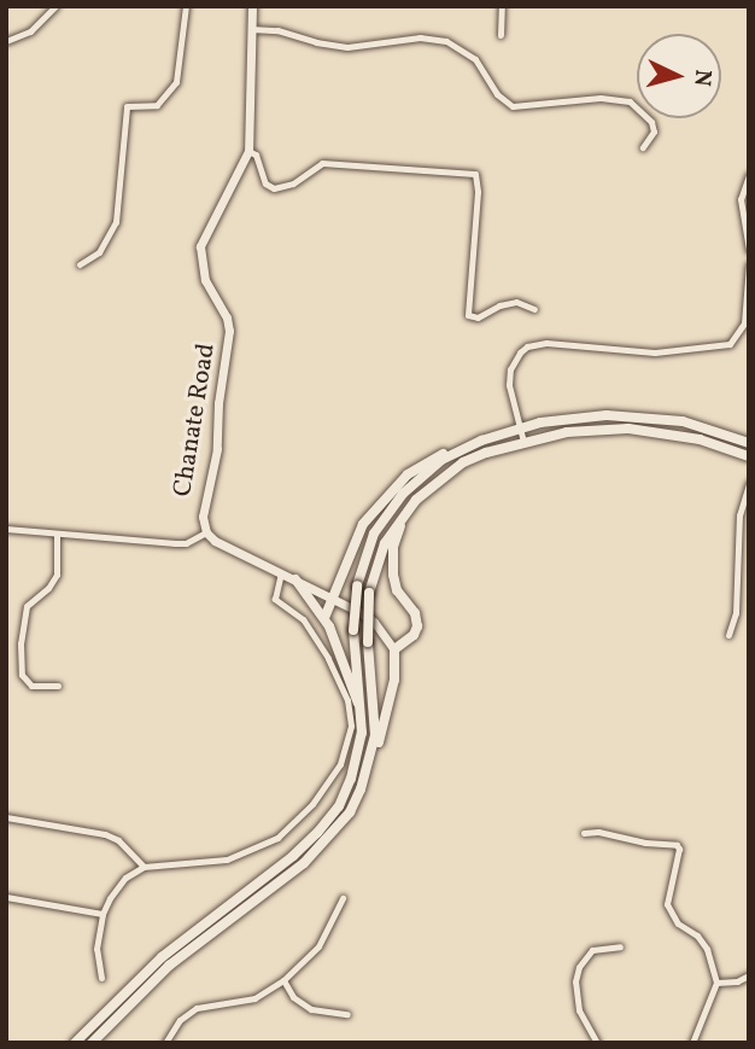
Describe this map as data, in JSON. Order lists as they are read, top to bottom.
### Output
{
  "streets": {
    "street": ["Chanate Road"]
  },
  "north": "right"
}
